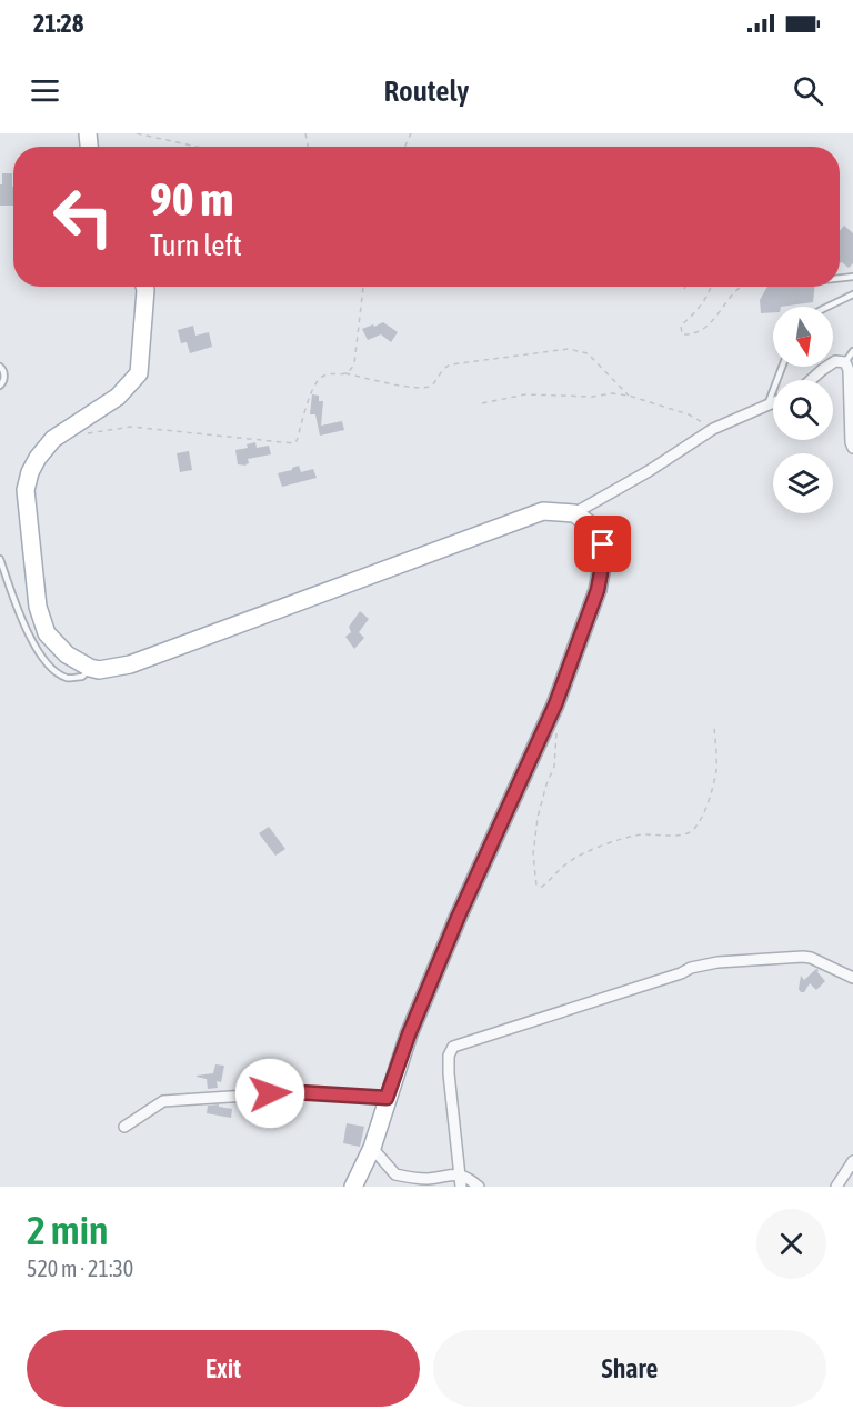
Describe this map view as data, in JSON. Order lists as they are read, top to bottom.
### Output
{
  "north": "bottom",
  "page": {
    "status": "21:28",
    "header": "Routely",
    "turn": ["90 m", "Turn left"],
    "heading": ["2 min", "520 m · 21:30"],
    "buttons": ["Exit", "Share"]
  }
}
